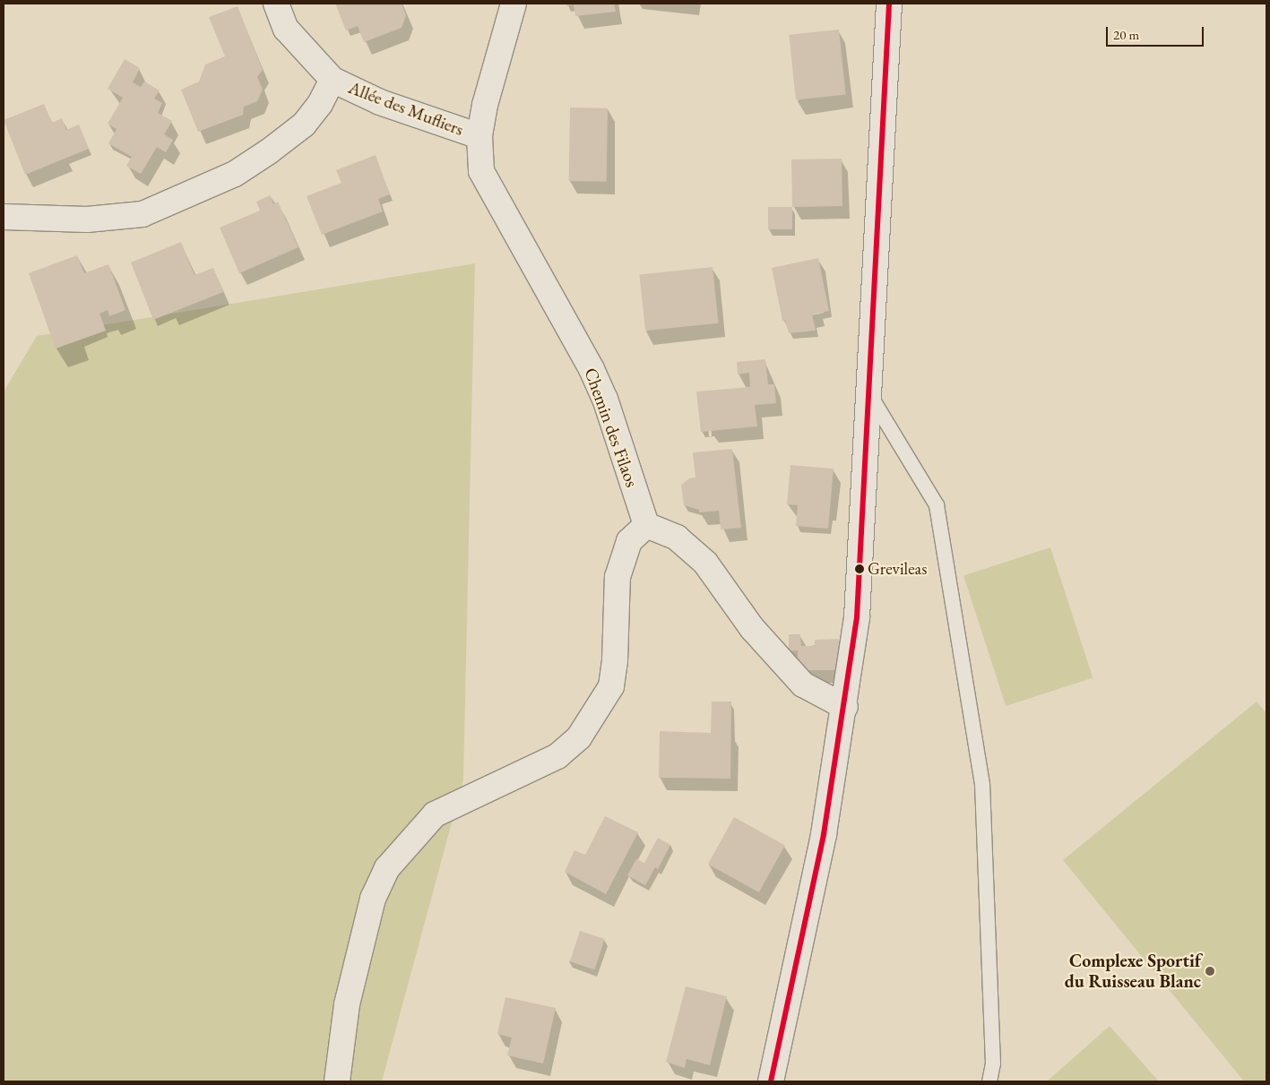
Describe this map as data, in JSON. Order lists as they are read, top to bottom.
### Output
{
  "streets": {
    "street": ["Allée des Mufliers", "Chemin des Filaos"]
  },
  "crossings": [
    ["Allée des Mufliers", "Chemin des Filaos"]
  ],
  "places": ["Grevileas", "Complexe Sportif du Ruisseau Blanc"],
  "scale_bar": "20 m"
}
